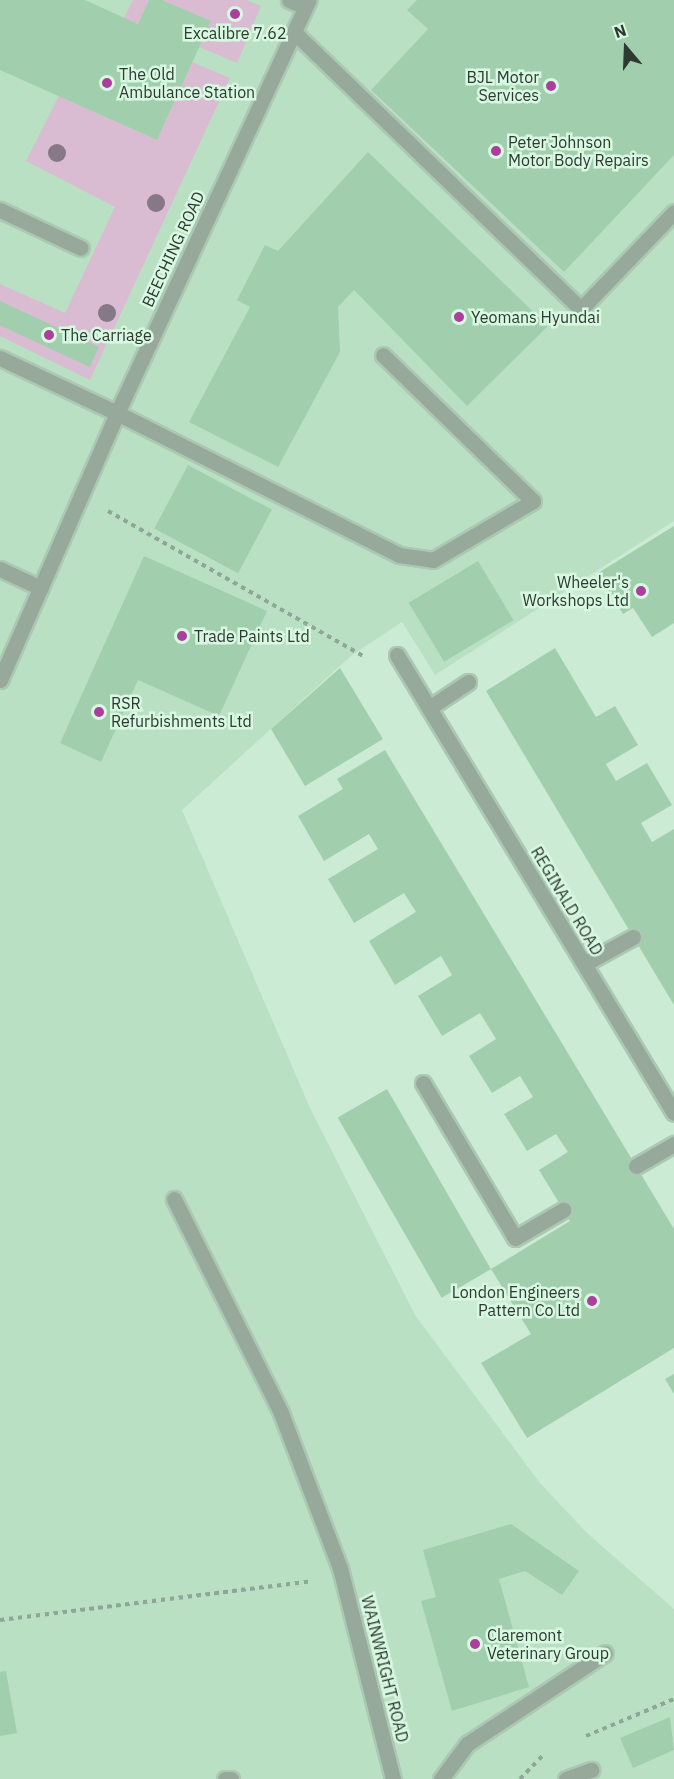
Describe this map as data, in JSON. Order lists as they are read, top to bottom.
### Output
{
  "streets": {
    "street": ["BEECHING ROAD", "REGINALD ROAD", "WAINWRIGHT ROAD"]
  },
  "places": [
    "Excalibre 7.62",
    "The Old Ambulance Station",
    "BJL Motor Services",
    "Peter Johnson Motor Body Repairs",
    "Yeomans Hyundai",
    "The Carriage",
    "Wheeler's Workshops Ltd",
    "Trade Paints Ltd",
    "RSR Refurbishments Ltd",
    "London Engineers Pattern Co Ltd",
    "Claremont Veterinary Group"
  ],
  "north": "top"
}
